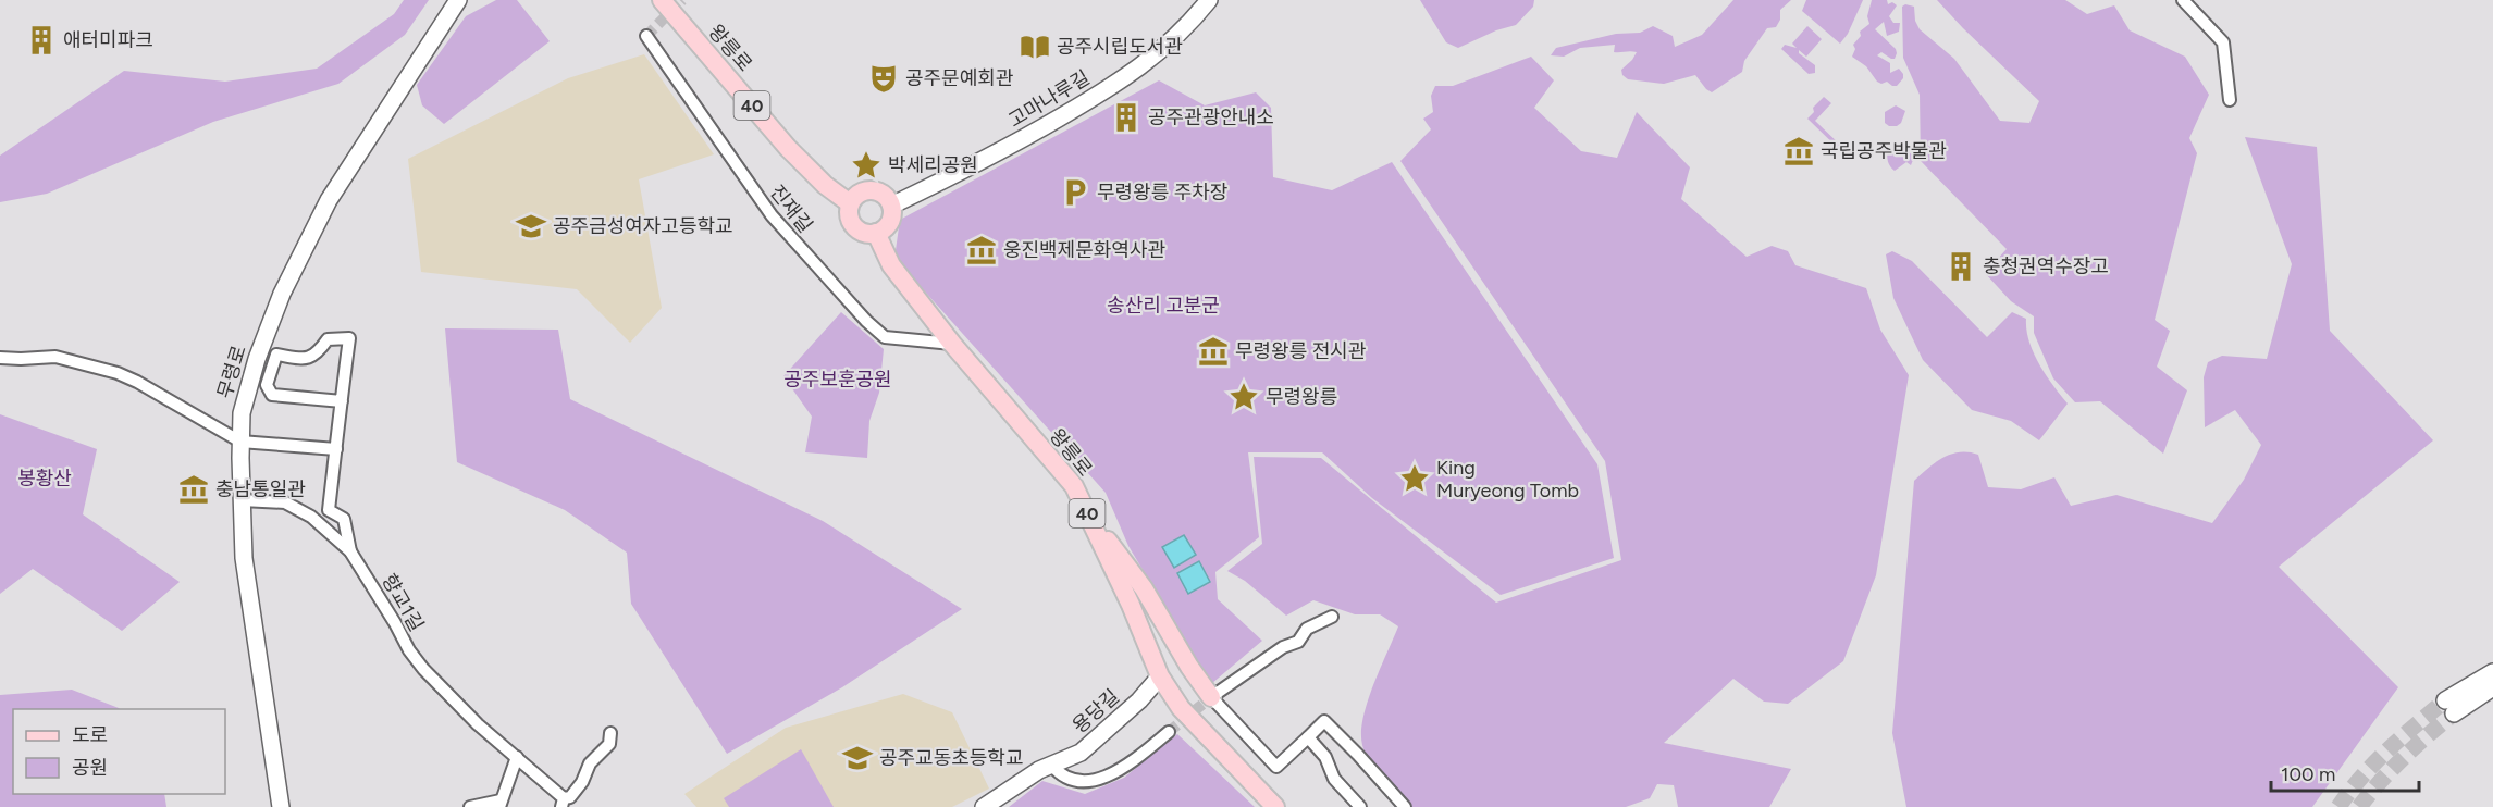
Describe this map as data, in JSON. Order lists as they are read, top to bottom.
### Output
{
  "streets": {
    "main road": [
      "왕릉로",
      "고마나루길",
      "40",
      "무령로",
      "용당길"
    ],
    "street": ["진재길", "향교1길"]
  },
  "crossings": [
    ["왕릉로", "고마나루길"],
    ["왕릉로", "진재길"],
    ["왕릉로", "용당길"],
    ["무령로", "향교1길"]
  ],
  "parks": ["송산리 고분군", "공주보훈공원", "봉황산"],
  "places": {
    "building": ["애터미파크", "공주관광안내소", "충청권역수장고"],
    "library": ["공주시립도서관"],
    "theatre": ["공주문예회관"],
    "museum": [
      "국립공주박물관",
      "웅진백제문화역사관",
      "무령왕릉 전시관",
      "충남통일관"
    ],
    "place": ["박세리공원", "무령왕릉", "King Muryeong Tomb"],
    "parking": ["무령왕릉 주차장"],
    "school or university": ["공주금성여자고등학교", "공주교동초등학교"]
  },
  "legend": ["도로", "공원"],
  "scale_bar": "100 m"
}
